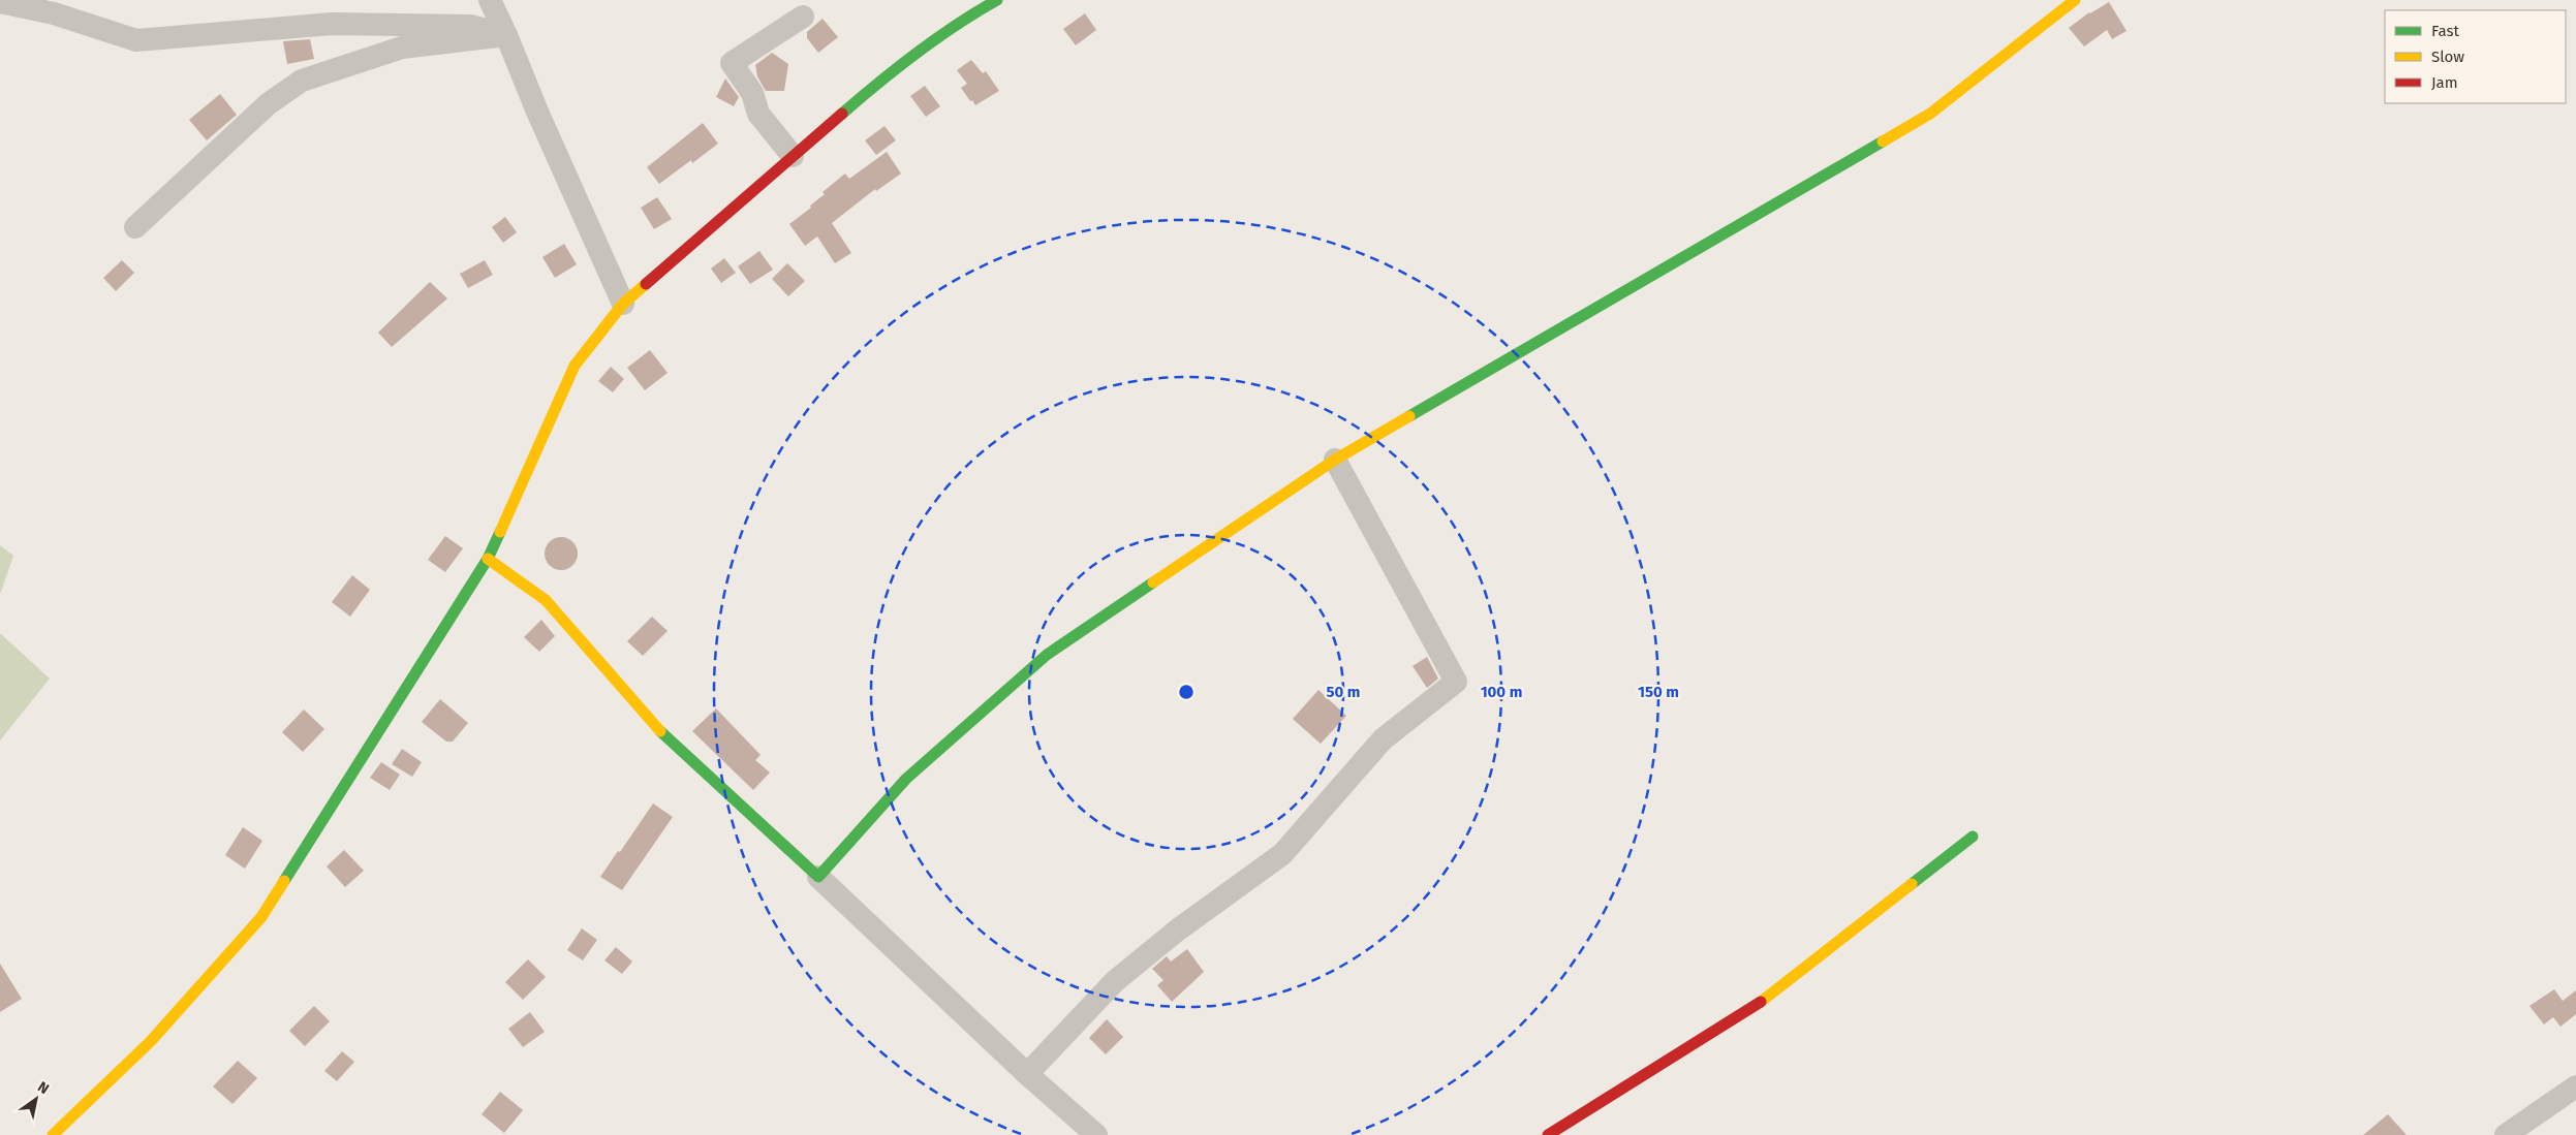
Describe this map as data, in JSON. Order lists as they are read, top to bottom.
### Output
{
  "legend": ["Fast", "Slow", "Jam"],
  "north": "top right",
  "rings": ["50 m", "100 m", "150 m"]
}
